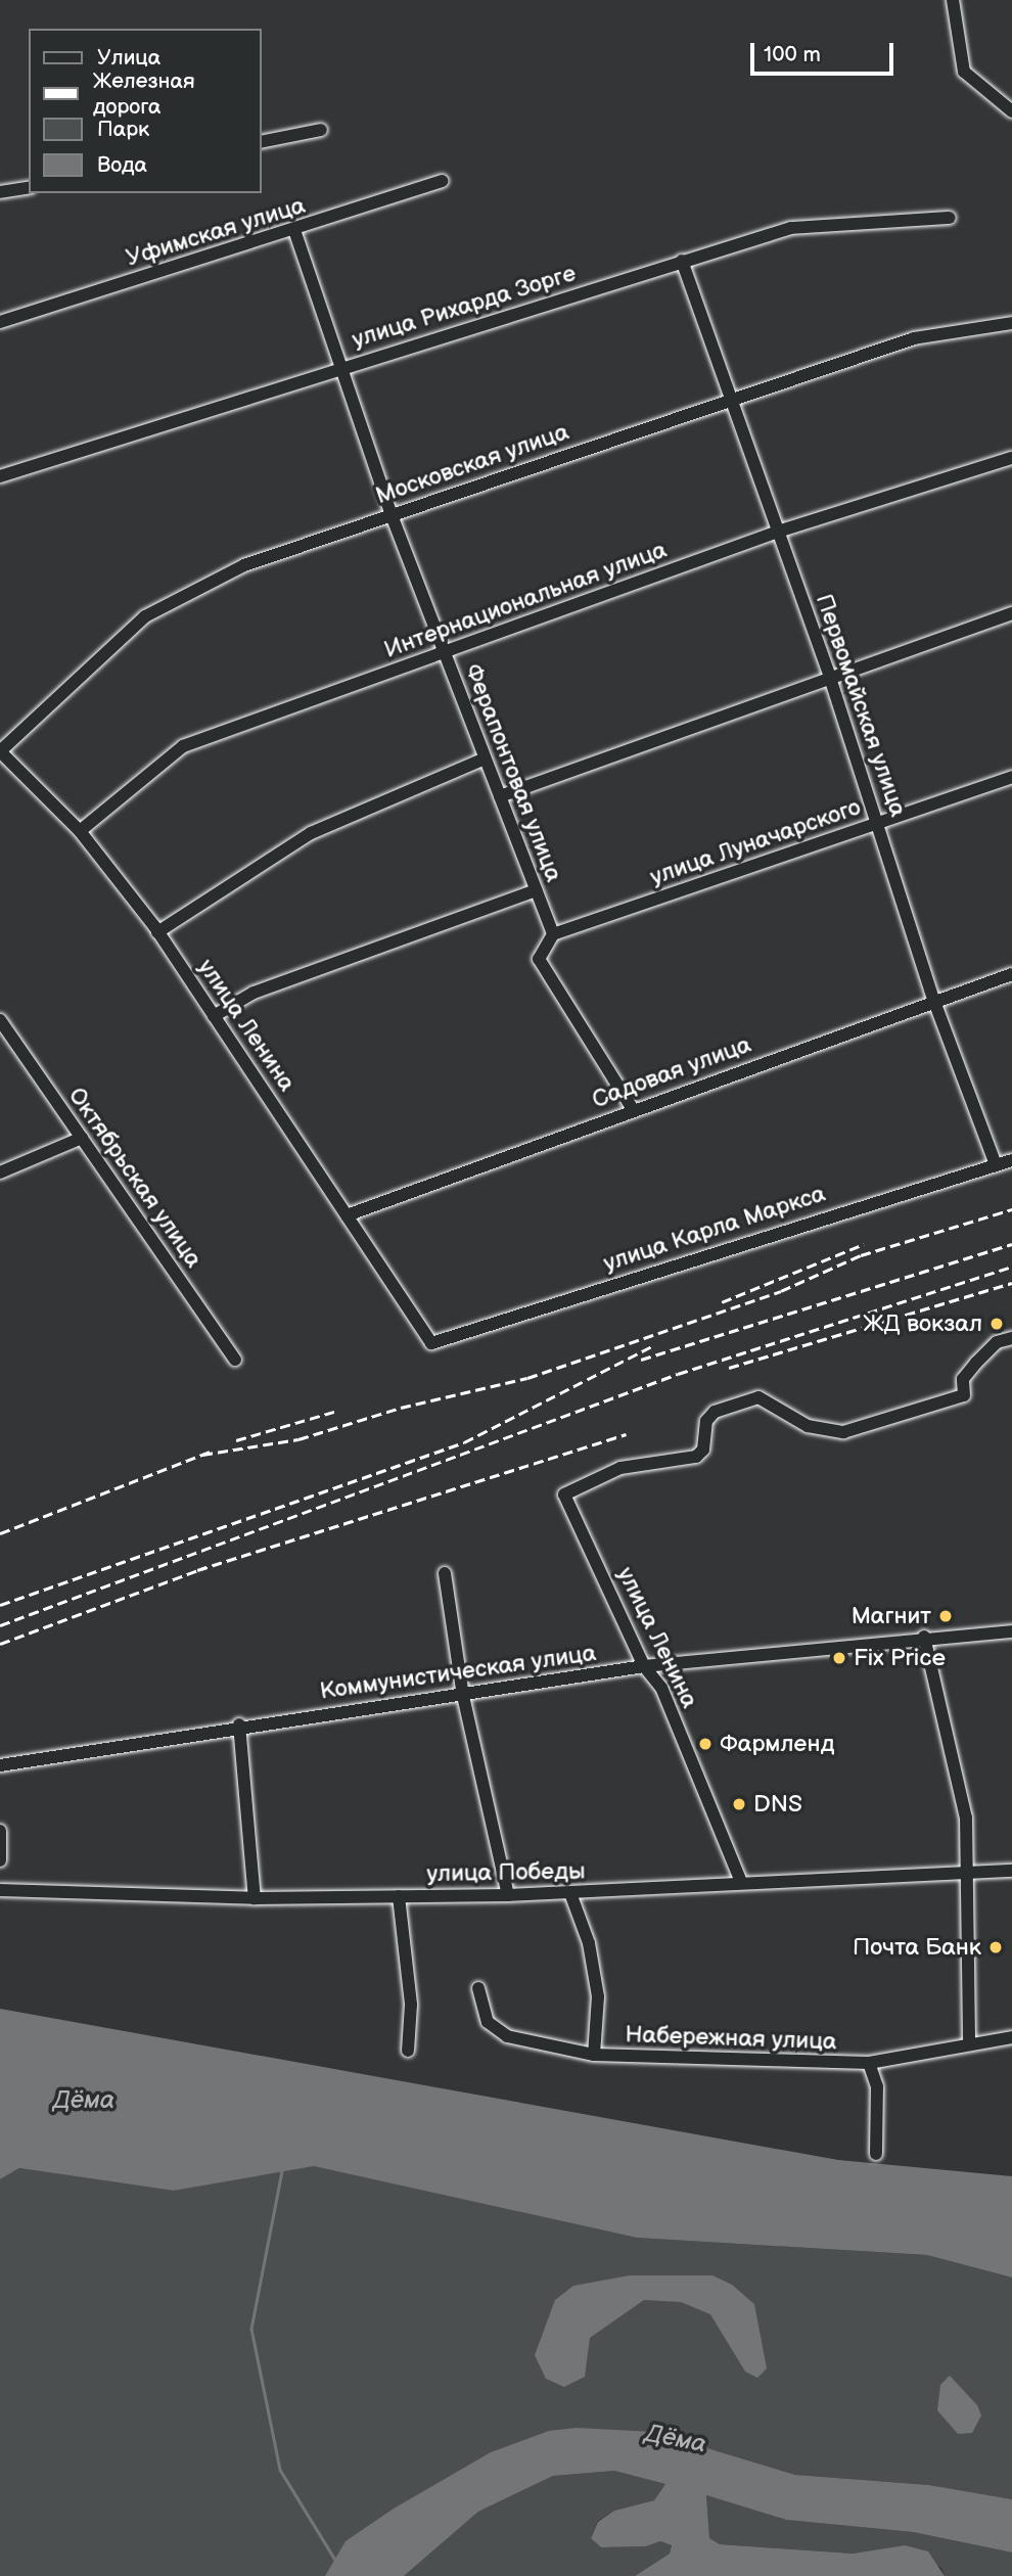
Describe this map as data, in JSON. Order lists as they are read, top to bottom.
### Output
{
  "streets": {
    "street": [
      "Уфимская улица",
      "улица Рихарда Зорге",
      "Московская улица",
      "Интернациональная улица",
      "Первомайская улица",
      "Ферапонтовая улица",
      "улица Луначарского",
      "улица Ленина",
      "Садовая улица",
      "Октябрьская улица",
      "улица Карла Маркса",
      "Коммунистическая улица",
      "улица Победы",
      "Набережная улица"
    ]
  },
  "crossings": [
    ["Уфимская улица", "Ферапонтовая улица"],
    ["улица Рихарда Зорге", "Первомайская улица"],
    ["улица Рихарда Зорге", "Ферапонтовая улица"],
    ["Московская улица", "Первомайская улица"],
    ["Московская улица", "Ферапонтовая улица"],
    ["Московская улица", "улица Ленина"],
    ["Интернациональная улица", "Первомайская улица"],
    ["Интернациональная улица", "Ферапонтовая улица"],
    ["Интернациональная улица", "улица Ленина"],
    ["Первомайская улица", "улица Луначарского"],
    ["Первомайская улица", "Садовая улица"],
    ["Первомайская улица", "улица Карла Маркса"],
    ["Ферапонтовая улица", "улица Луначарского"],
    ["улица Ленина", "Садовая улица"],
    ["улица Ленина", "улица Карла Маркса"],
    ["улица Ленина", "Коммунистическая улица"],
    ["улица Ленина", "улица Победы"]
  ],
  "water": ["Дёма"],
  "places": [
    "ЖД вокзал",
    "Магнит",
    "Fix Price",
    "Фармленд",
    "DNS",
    "Почта Банк"
  ],
  "legend": [
    "Улица",
    "Железная дорога",
    "Парк",
    "Вода"
  ],
  "scale_bar": "100 m"
}
